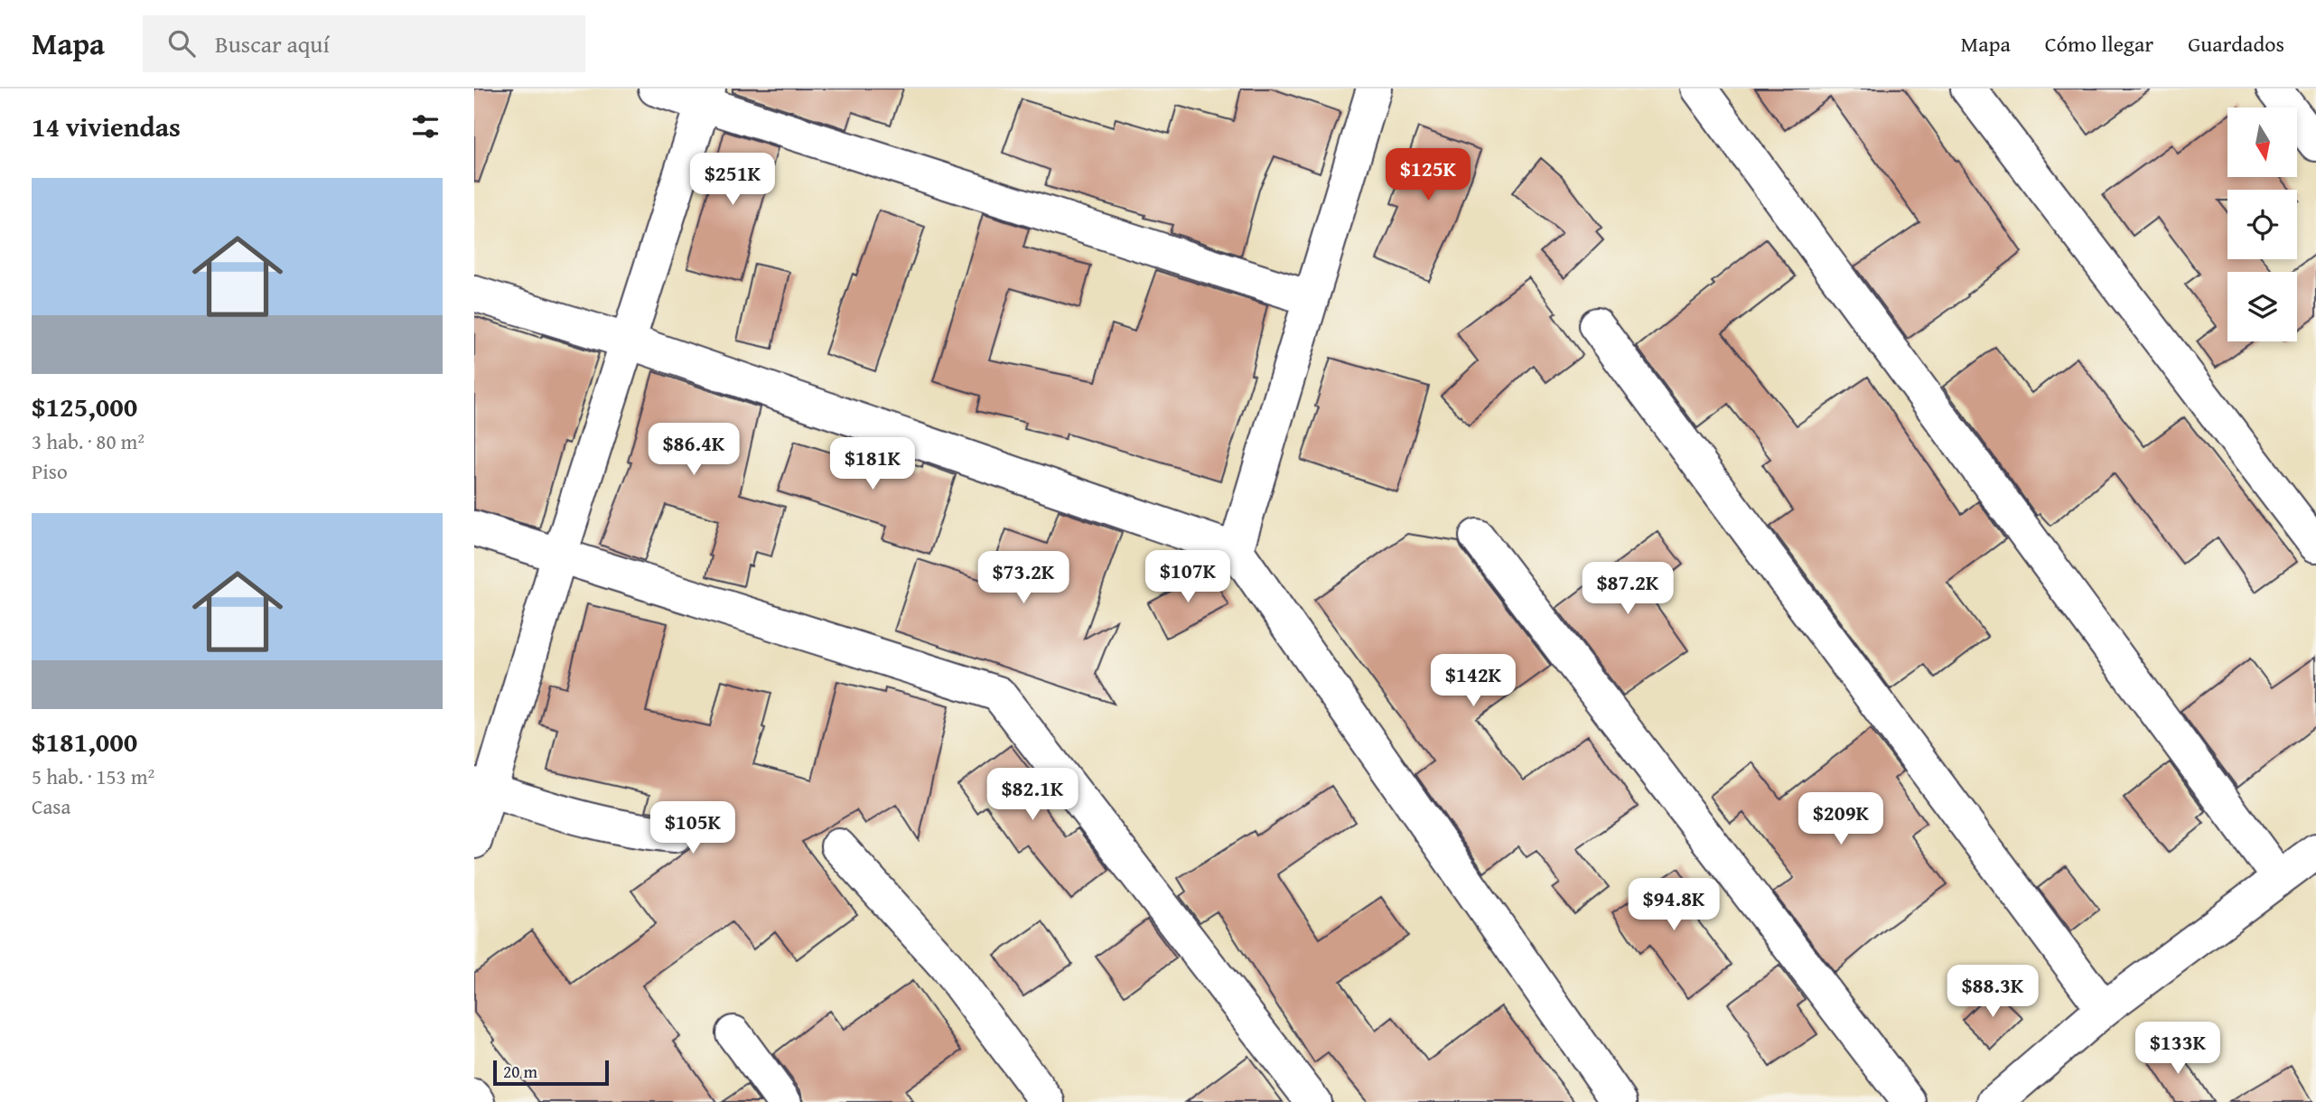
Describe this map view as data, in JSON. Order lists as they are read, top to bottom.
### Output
{
  "scale_bar": "20 m",
  "north": "bottom",
  "page": {
    "header": "Mapa",
    "search": "Buscar aquí",
    "nav": ["Mapa", "Cómo llegar", "Guardados"],
    "heading": "14 viviendas",
    "price": [
      "$125K",
      "$251K",
      "$86.4K",
      "$181K",
      "$107K",
      "$73.2K",
      "$87.2K",
      "$142K",
      "$82.1K",
      "$209K",
      "$105K",
      "$94.8K",
      "$88.3K",
      "$133K"
    ],
    "list": [
      {
        "name": "$125,000",
        "note": "3 hab. · 80 m² · Piso"
      },
      {
        "name": "$181,000",
        "note": "5 hab. · 153 m² · Casa"
      }
    ],
    "scale": "20 m"
  }
}
